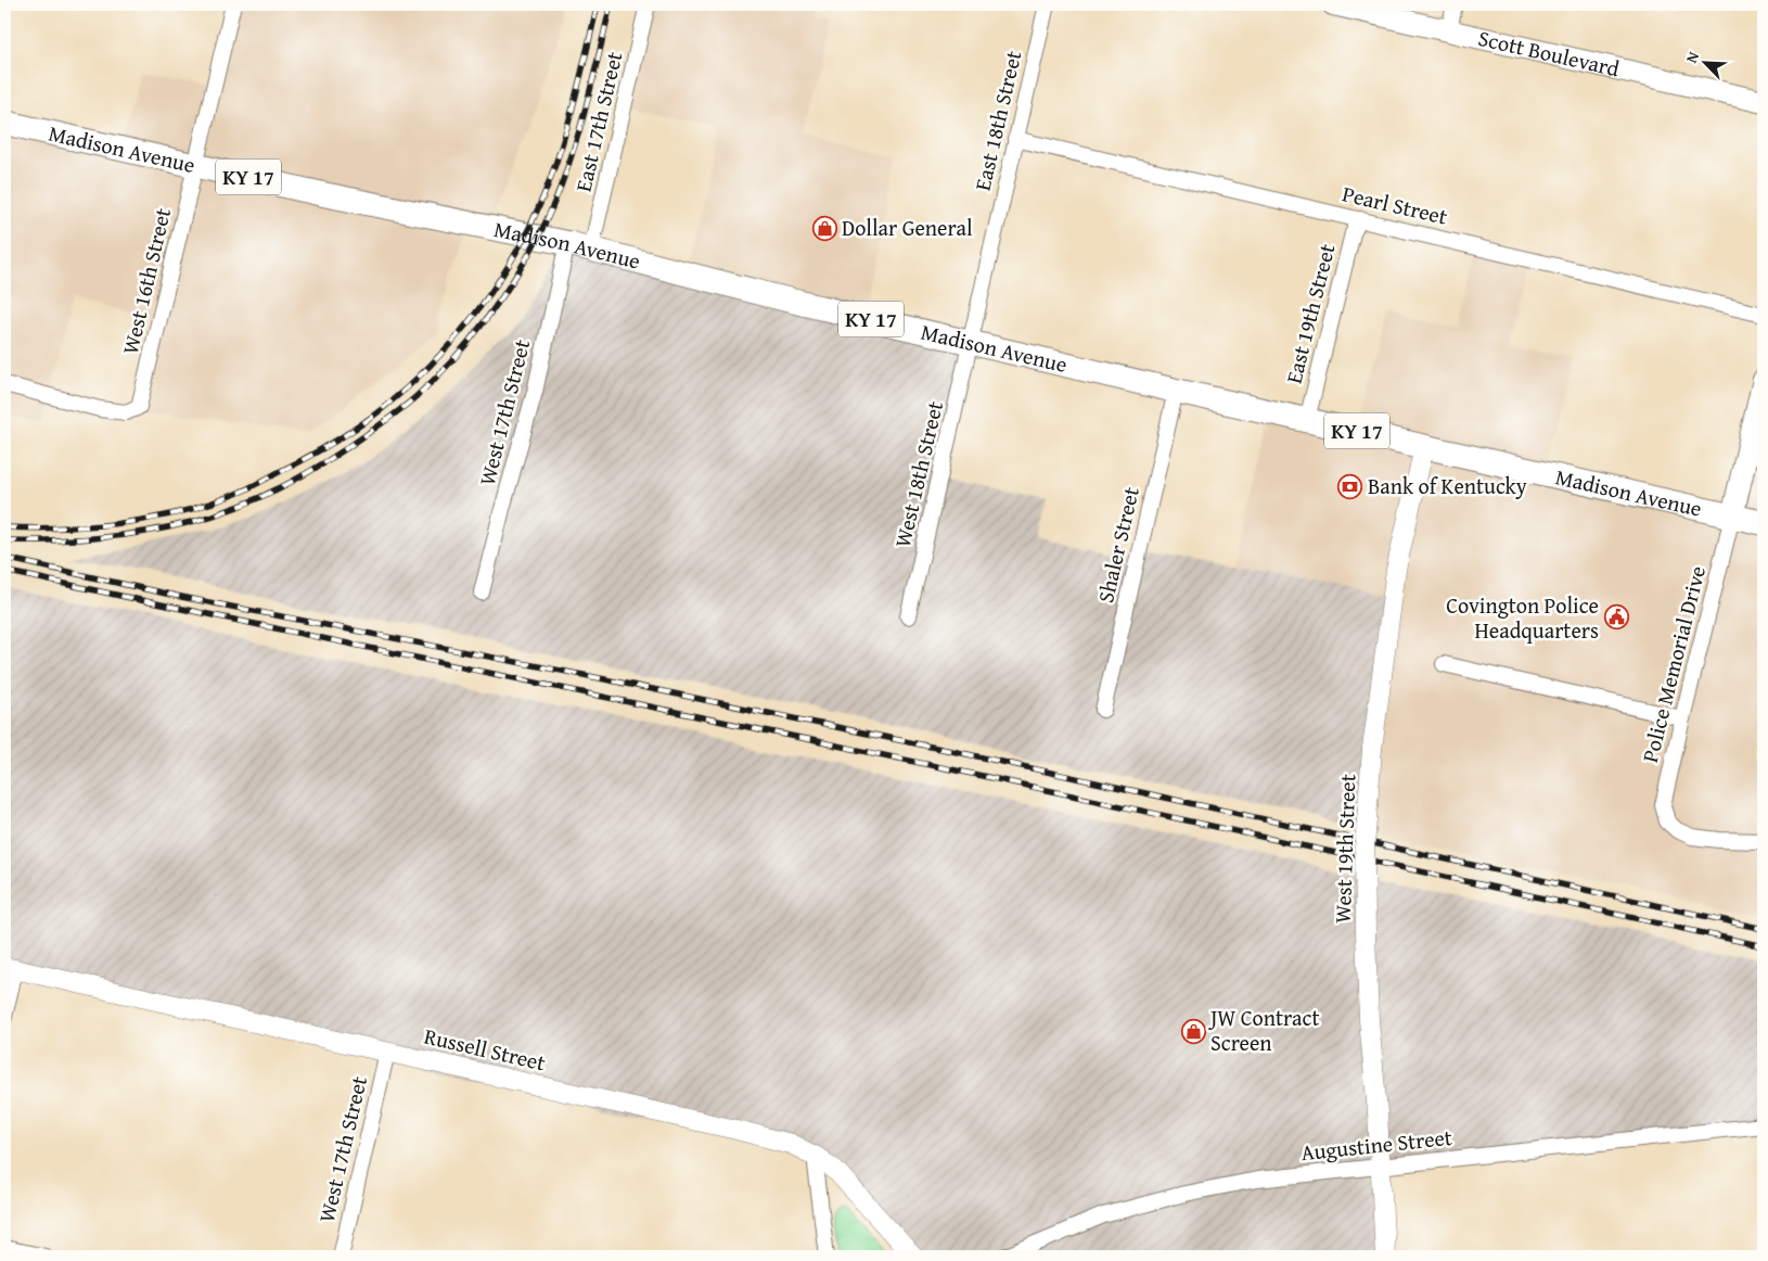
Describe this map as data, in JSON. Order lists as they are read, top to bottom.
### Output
{
  "streets": {
    "main road": ["Scott Boulevard", "Madison Avenue", "KY 17"],
    "street": [
      "East 18th Street",
      "East 17th Street",
      "Pearl Street",
      "West 16th Street",
      "East 19th Street",
      "West 17th Street",
      "West 18th Street",
      "Shaler Street",
      "Police Memorial Drive",
      "West 19th Street",
      "Russell Street",
      "Augustine Street"
    ]
  },
  "crossings": [
    ["East 18th Street", "Madison Avenue"],
    ["East 18th Street", "Pearl Street"],
    ["East 18th Street", "West 18th Street"],
    ["East 17th Street", "Madison Avenue"],
    ["Madison Avenue", "West 16th Street"],
    ["Madison Avenue", "East 19th Street"],
    ["Madison Avenue", "West 17th Street"],
    ["Madison Avenue", "West 18th Street"],
    ["Madison Avenue", "Shaler Street"],
    ["Madison Avenue", "Police Memorial Drive"],
    ["Madison Avenue", "West 19th Street"],
    ["Pearl Street", "East 19th Street"],
    ["West 17th Street", "Russell Street"],
    ["West 19th Street", "Augustine Street"]
  ],
  "places": {
    "shop": ["Dollar General", "JW Contract Screen"],
    "bank": ["Bank of Kentucky"],
    "public building": ["Covington Police Headquarters"]
  },
  "north": "top left"
}
